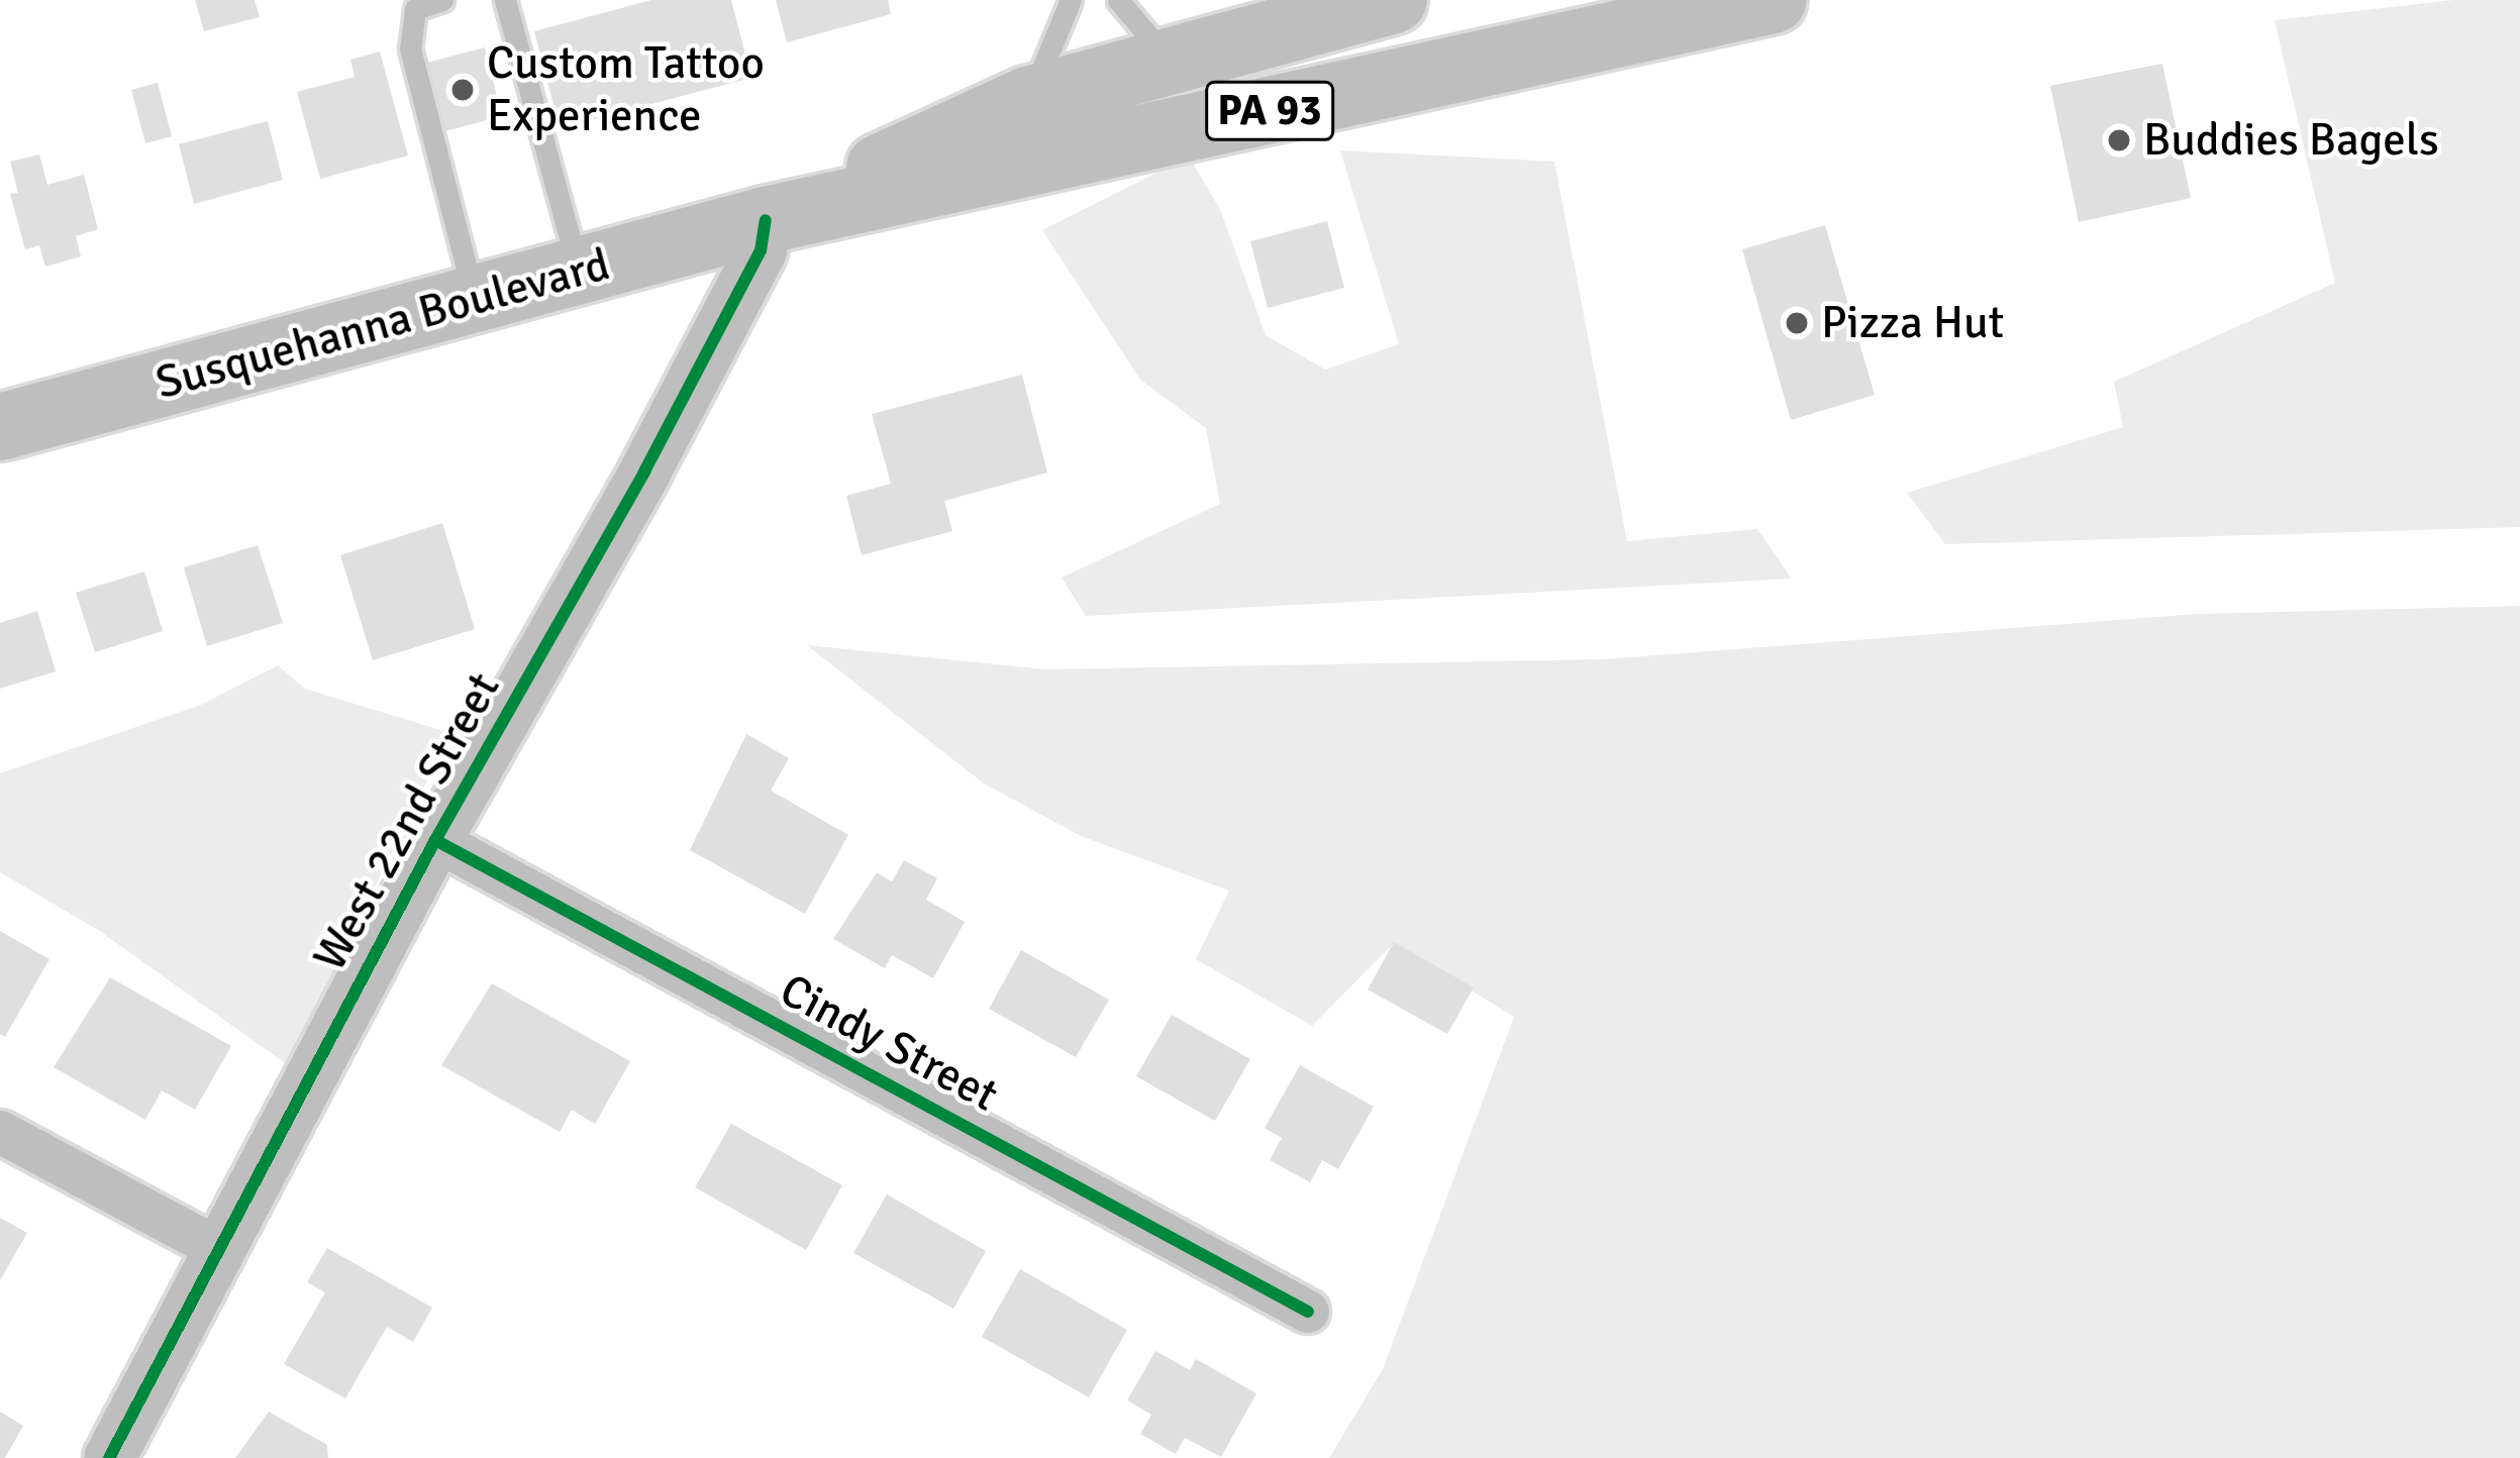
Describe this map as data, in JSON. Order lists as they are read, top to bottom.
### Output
{
  "streets": {
    "highway": ["PA 93", "Susquehanna Boulevard"],
    "street": ["West 22nd Street", "Cindy Street"]
  },
  "crossings": [
    ["Susquehanna Boulevard", "West 22nd Street"],
    ["West 22nd Street", "Cindy Street"]
  ],
  "places": ["Custom Tattoo Experience", "Buddies Bagels", "Pizza Hut"]
}
